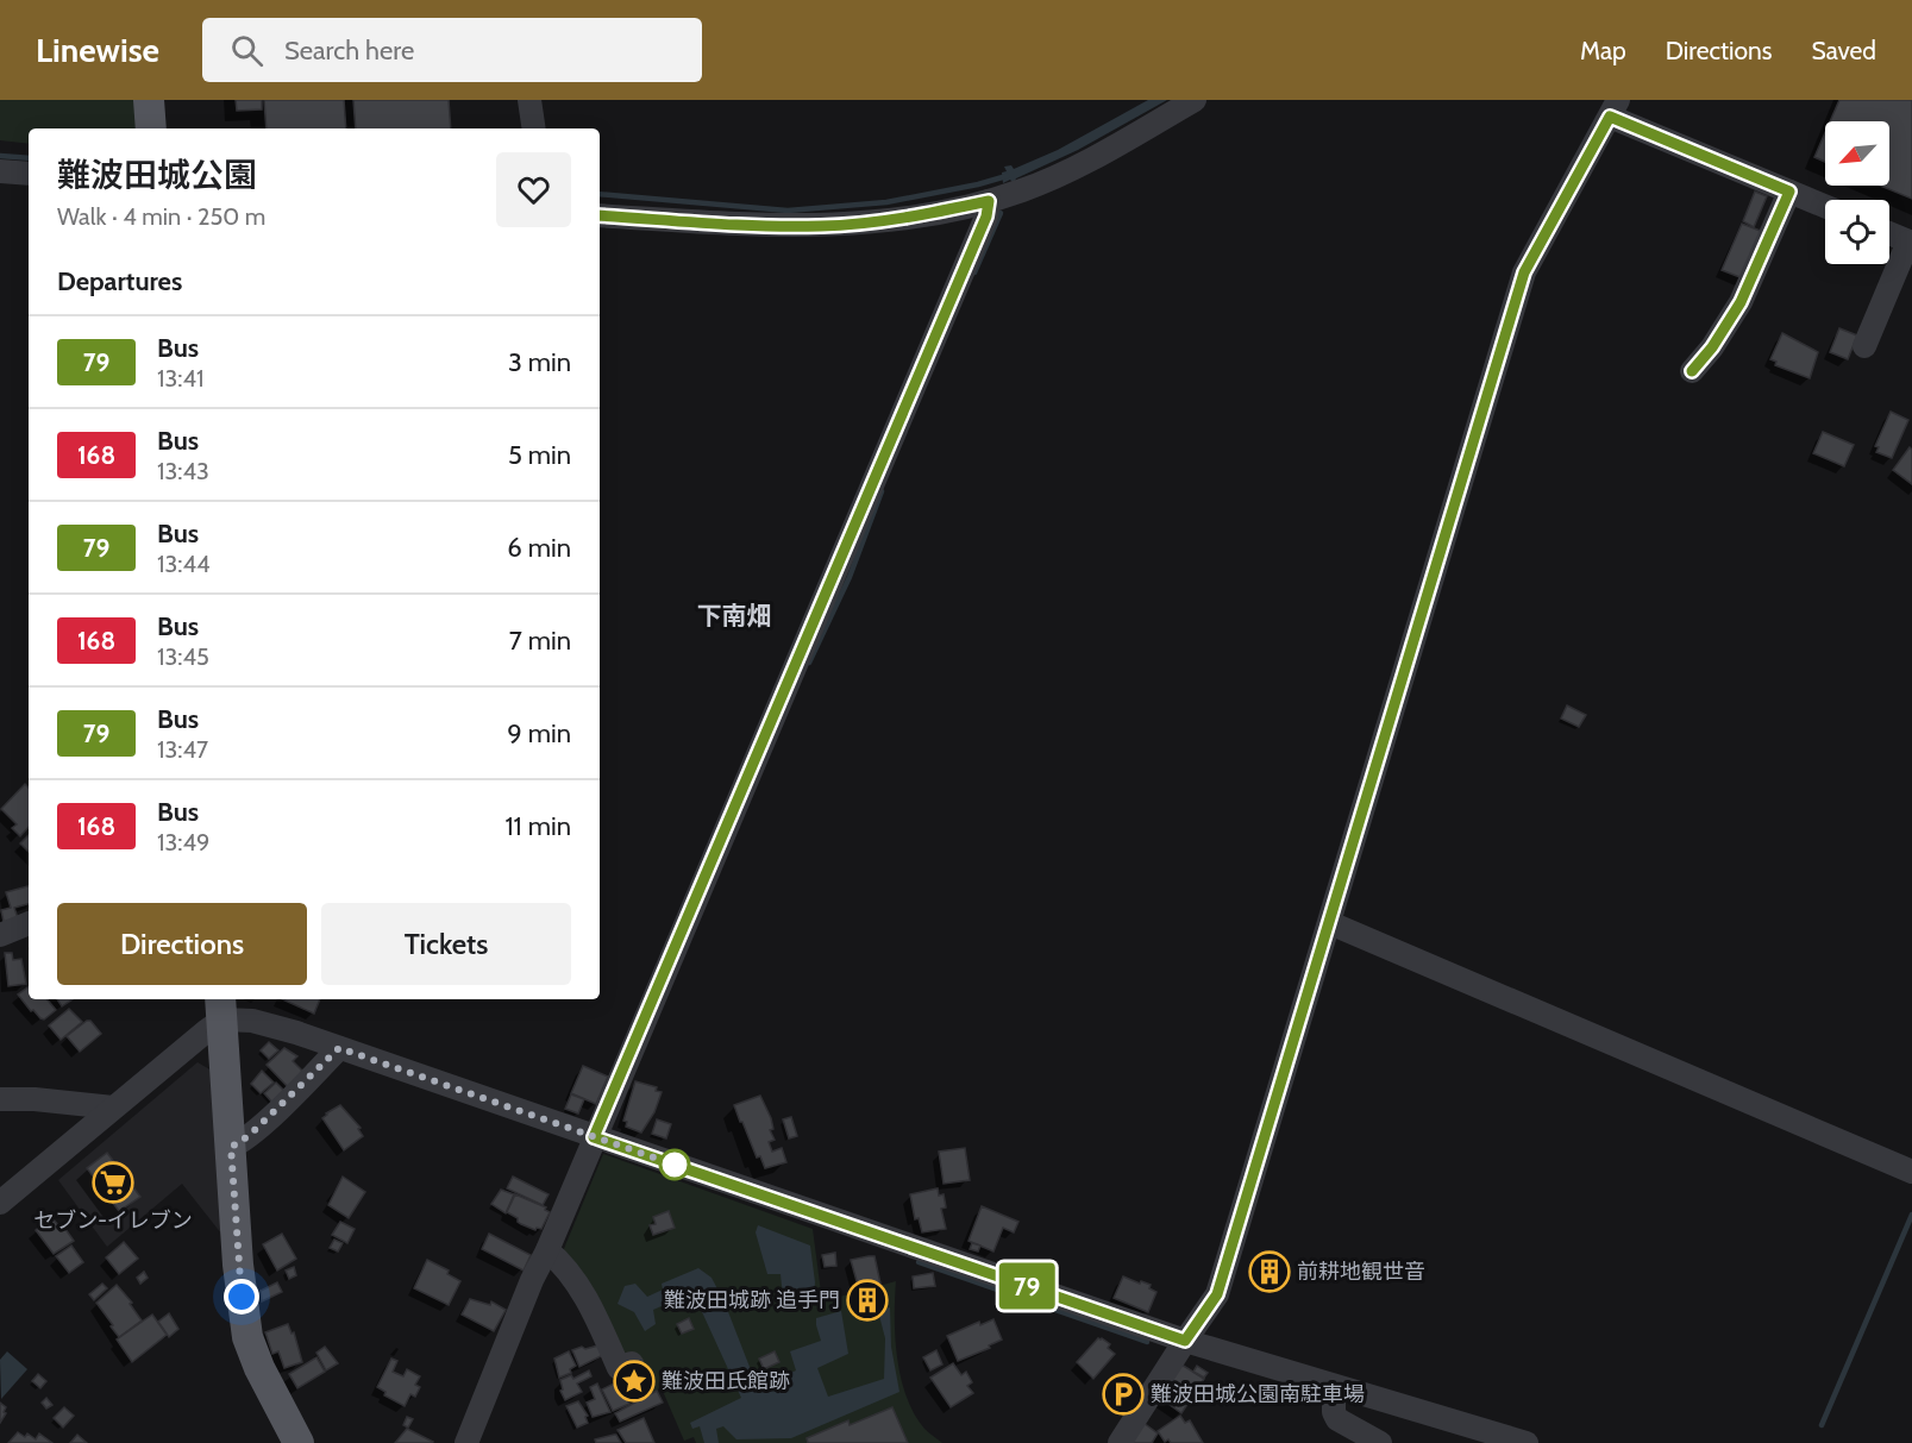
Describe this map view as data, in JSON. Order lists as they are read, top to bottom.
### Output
{
  "districts": ["下南畑"],
  "places": {
    "supermarket": ["セブン-イレブン"],
    "building": ["前耕地観世音", "難波田城跡 追手門"],
    "place": ["難波田氏館跡"],
    "parking": ["難波田城公園南駐車場"]
  },
  "lines": ["bus line 79"],
  "north": "bottom left",
  "page": {
    "header": "Linewise",
    "search": "Search here",
    "nav": ["Map", "Directions", "Saved"],
    "on_map": "79",
    "heading": [
      ["難波田城公園", "Walk · 4 min · 250 m"],
      "Departures"
    ],
    "list": [
      {
        "mark": "79",
        "name": "Bus",
        "note": "13:41",
        "value": "3 min"
      },
      {
        "mark": "168",
        "name": "Bus",
        "note": "13:43",
        "value": "5 min"
      },
      {
        "mark": "79",
        "name": "Bus",
        "note": "13:44",
        "value": "6 min"
      },
      {
        "mark": "168",
        "name": "Bus",
        "note": "13:45",
        "value": "7 min"
      },
      {
        "mark": "79",
        "name": "Bus",
        "note": "13:47",
        "value": "9 min"
      },
      {
        "mark": "168",
        "name": "Bus",
        "note": "13:49",
        "value": "11 min"
      }
    ],
    "buttons": ["Directions", "Tickets"]
  }
}
